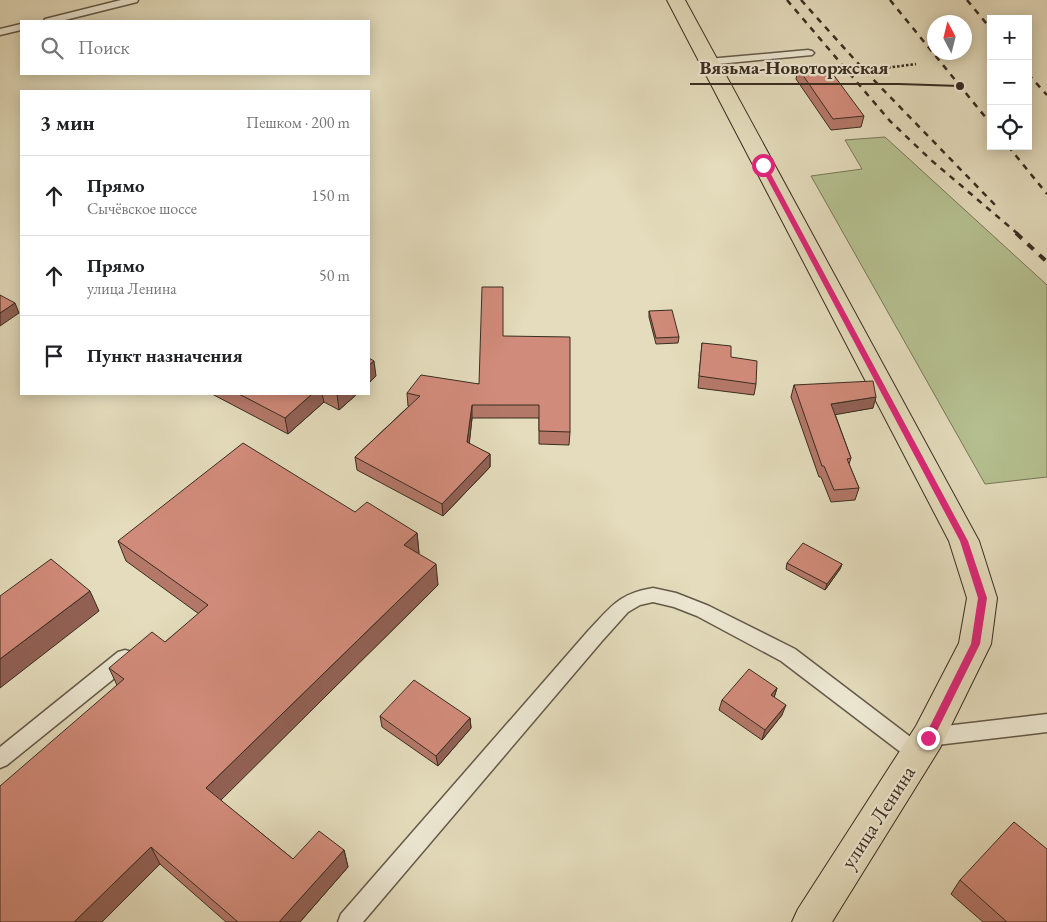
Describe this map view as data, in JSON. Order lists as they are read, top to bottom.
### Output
{
  "streets": {
    "main road": ["улица Ленина"]
  },
  "places": ["Вязьма-Новоторжская"],
  "north": "top",
  "page": {
    "map_buttons": ["+", "−"],
    "search": "Поиск",
    "heading": ["3 мин", "Пешком · 200 m"],
    "list": [
      ["Прямо", "Сычёвское шоссе", "150 m"],
      ["Прямо", "улица Ленина", "50 m"],
      "Пункт назначения"
    ]
  }
}
